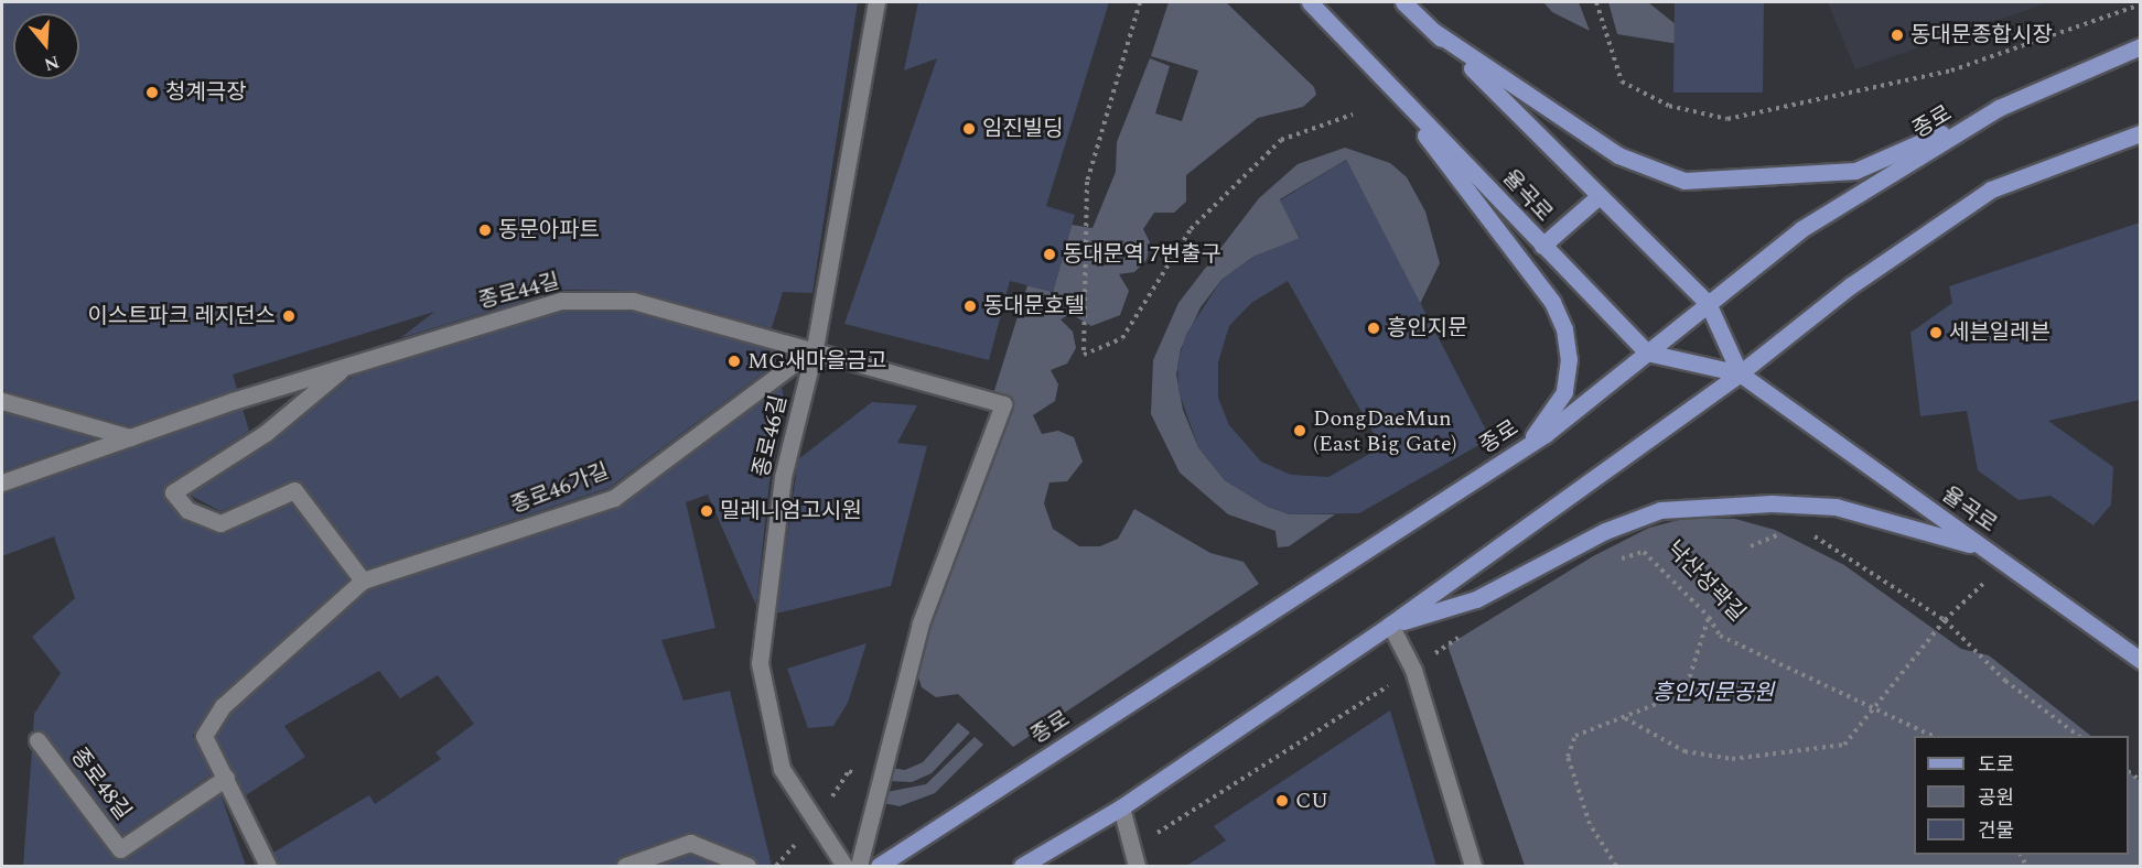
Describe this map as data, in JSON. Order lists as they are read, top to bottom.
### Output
{
  "streets": {
    "main road": ["종로", "율곡로"],
    "street": [
      "종로44길",
      "종로46길",
      "종로46가길",
      "종로48길"
    ],
    "path": ["낙산성곽길"]
  },
  "crossings": [
    ["종로", "율곡로"],
    ["종로44길", "종로46길"],
    ["종로44길", "종로46가길"],
    ["종로46길", "종로46가길"],
    ["종로46가길", "종로48길"]
  ],
  "parks": ["흥인지문공원"],
  "places": [
    "동대문종합시장",
    "청계극장",
    "임진빌딩",
    "동문아파트",
    "동대문역 7번출구",
    "동대문호텔",
    "이스트파크 레지던스",
    "흥인지문",
    "세븐일레븐",
    "MG새마을금고",
    "DongDaeMun (East Big Gate)",
    "밀레니엄고시원",
    "CU"
  ],
  "legend": ["도로", "공원", "건물"],
  "north": "bottom"
}
